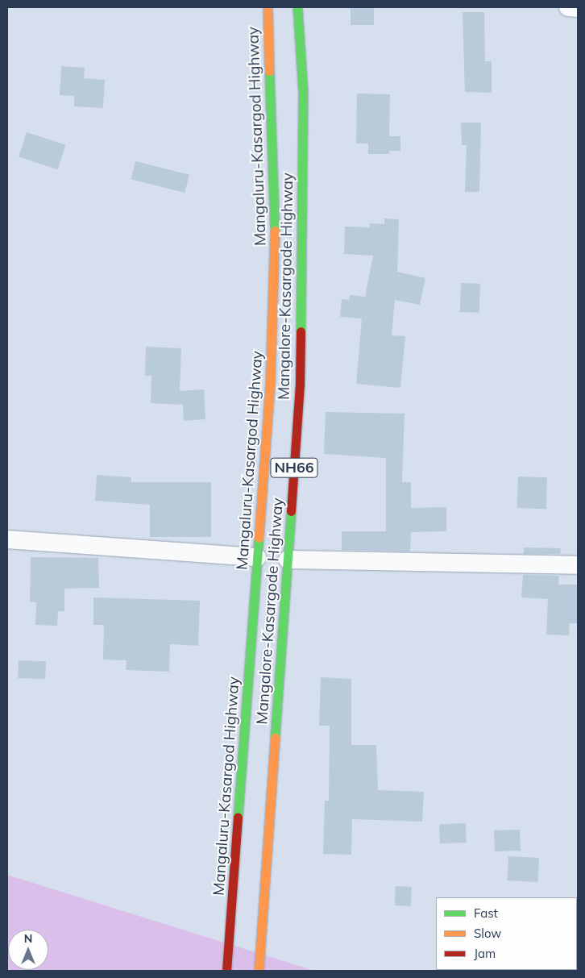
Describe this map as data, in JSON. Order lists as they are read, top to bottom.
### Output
{
  "streets": {
    "highway": ["Mangaluru-Kasargod Highway", "Mangalore-Kasargode Highway", "NH66"]
  },
  "legend": ["Fast", "Slow", "Jam"],
  "north": "top"
}
